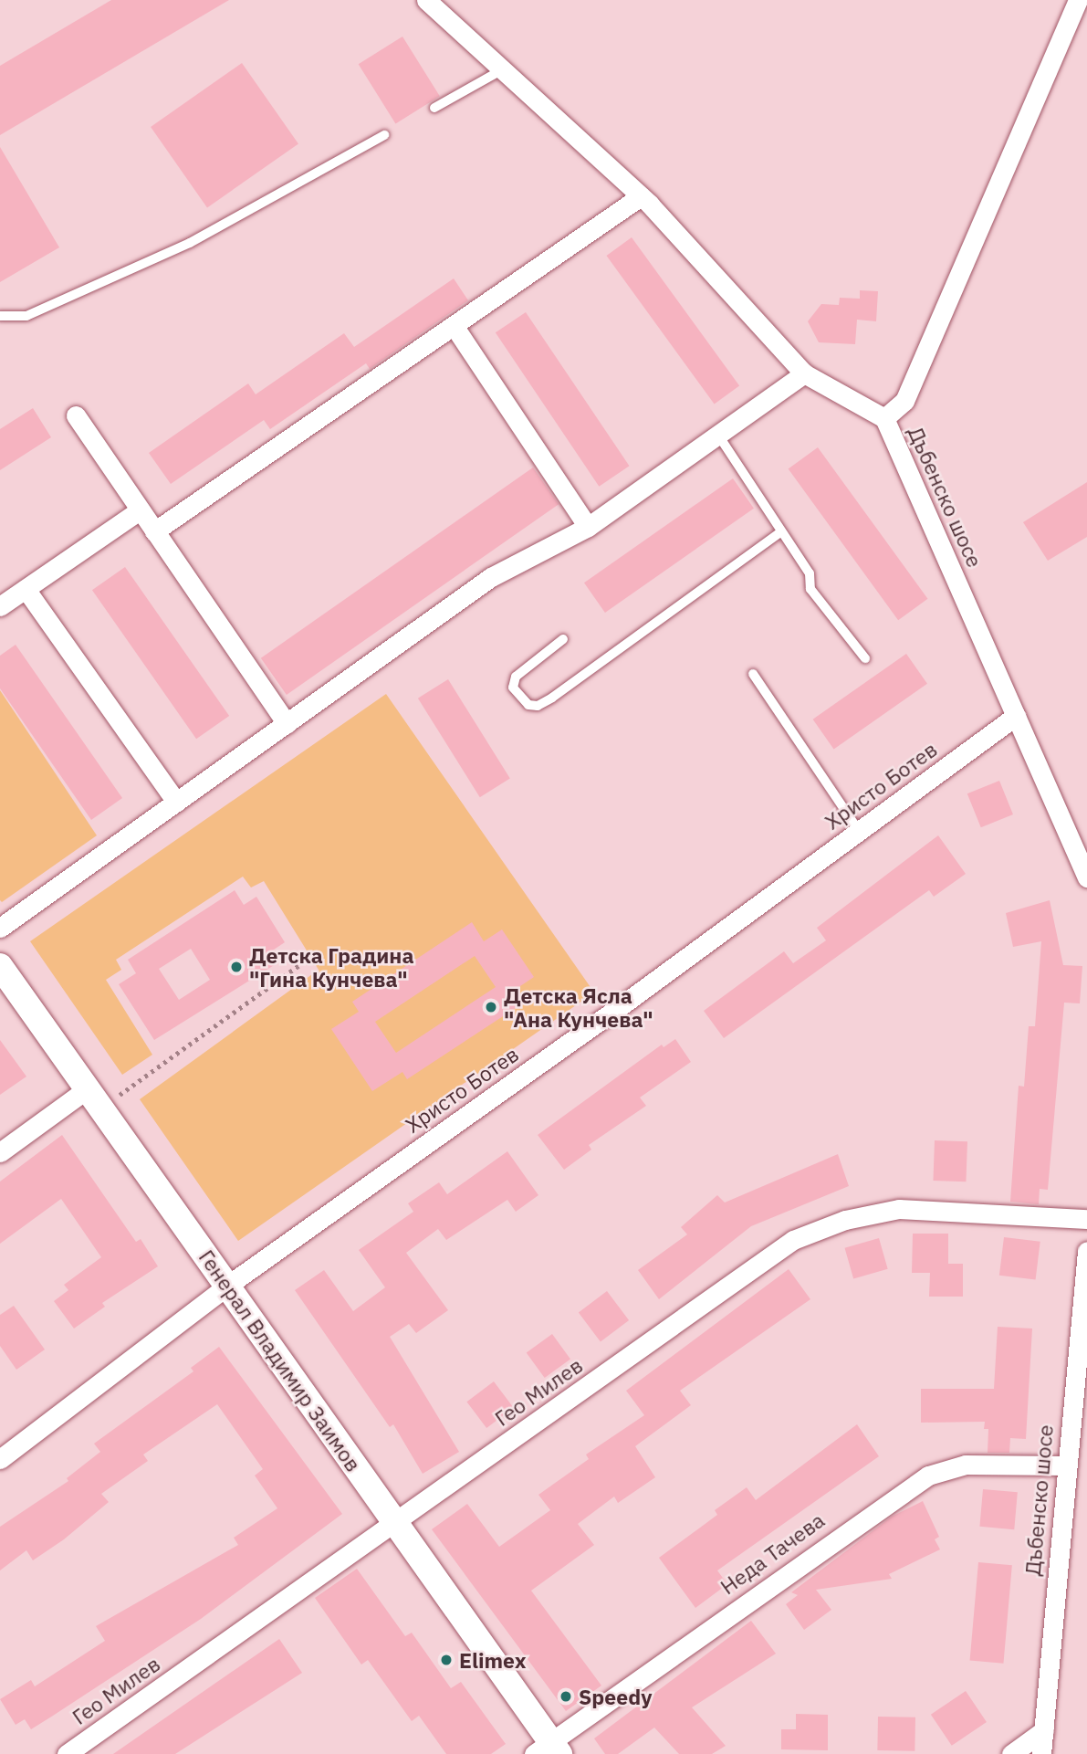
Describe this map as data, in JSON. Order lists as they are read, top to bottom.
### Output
{
  "streets": {
    "street": [
      "Дъбенско шосе",
      "Христо Ботев",
      "Генерал Владимир Заимов",
      "Гео Милев",
      "Неда Тачева"
    ]
  },
  "crossings": [
    ["Дъбенско шосе", "Христо Ботев"],
    ["Дъбенско шосе", "Неда Тачева"],
    ["Христо Ботев", "Генерал Владимир Заимов"],
    ["Генерал Владимир Заимов", "Гео Милев"],
    ["Генерал Владимир Заимов", "Неда Тачева"]
  ],
  "places": [
    "Детска Градина \"Гина Кунчева\"",
    "Детска Ясла \"Ана Кунчева\"",
    "Elimex",
    "Speedy"
  ]
}
